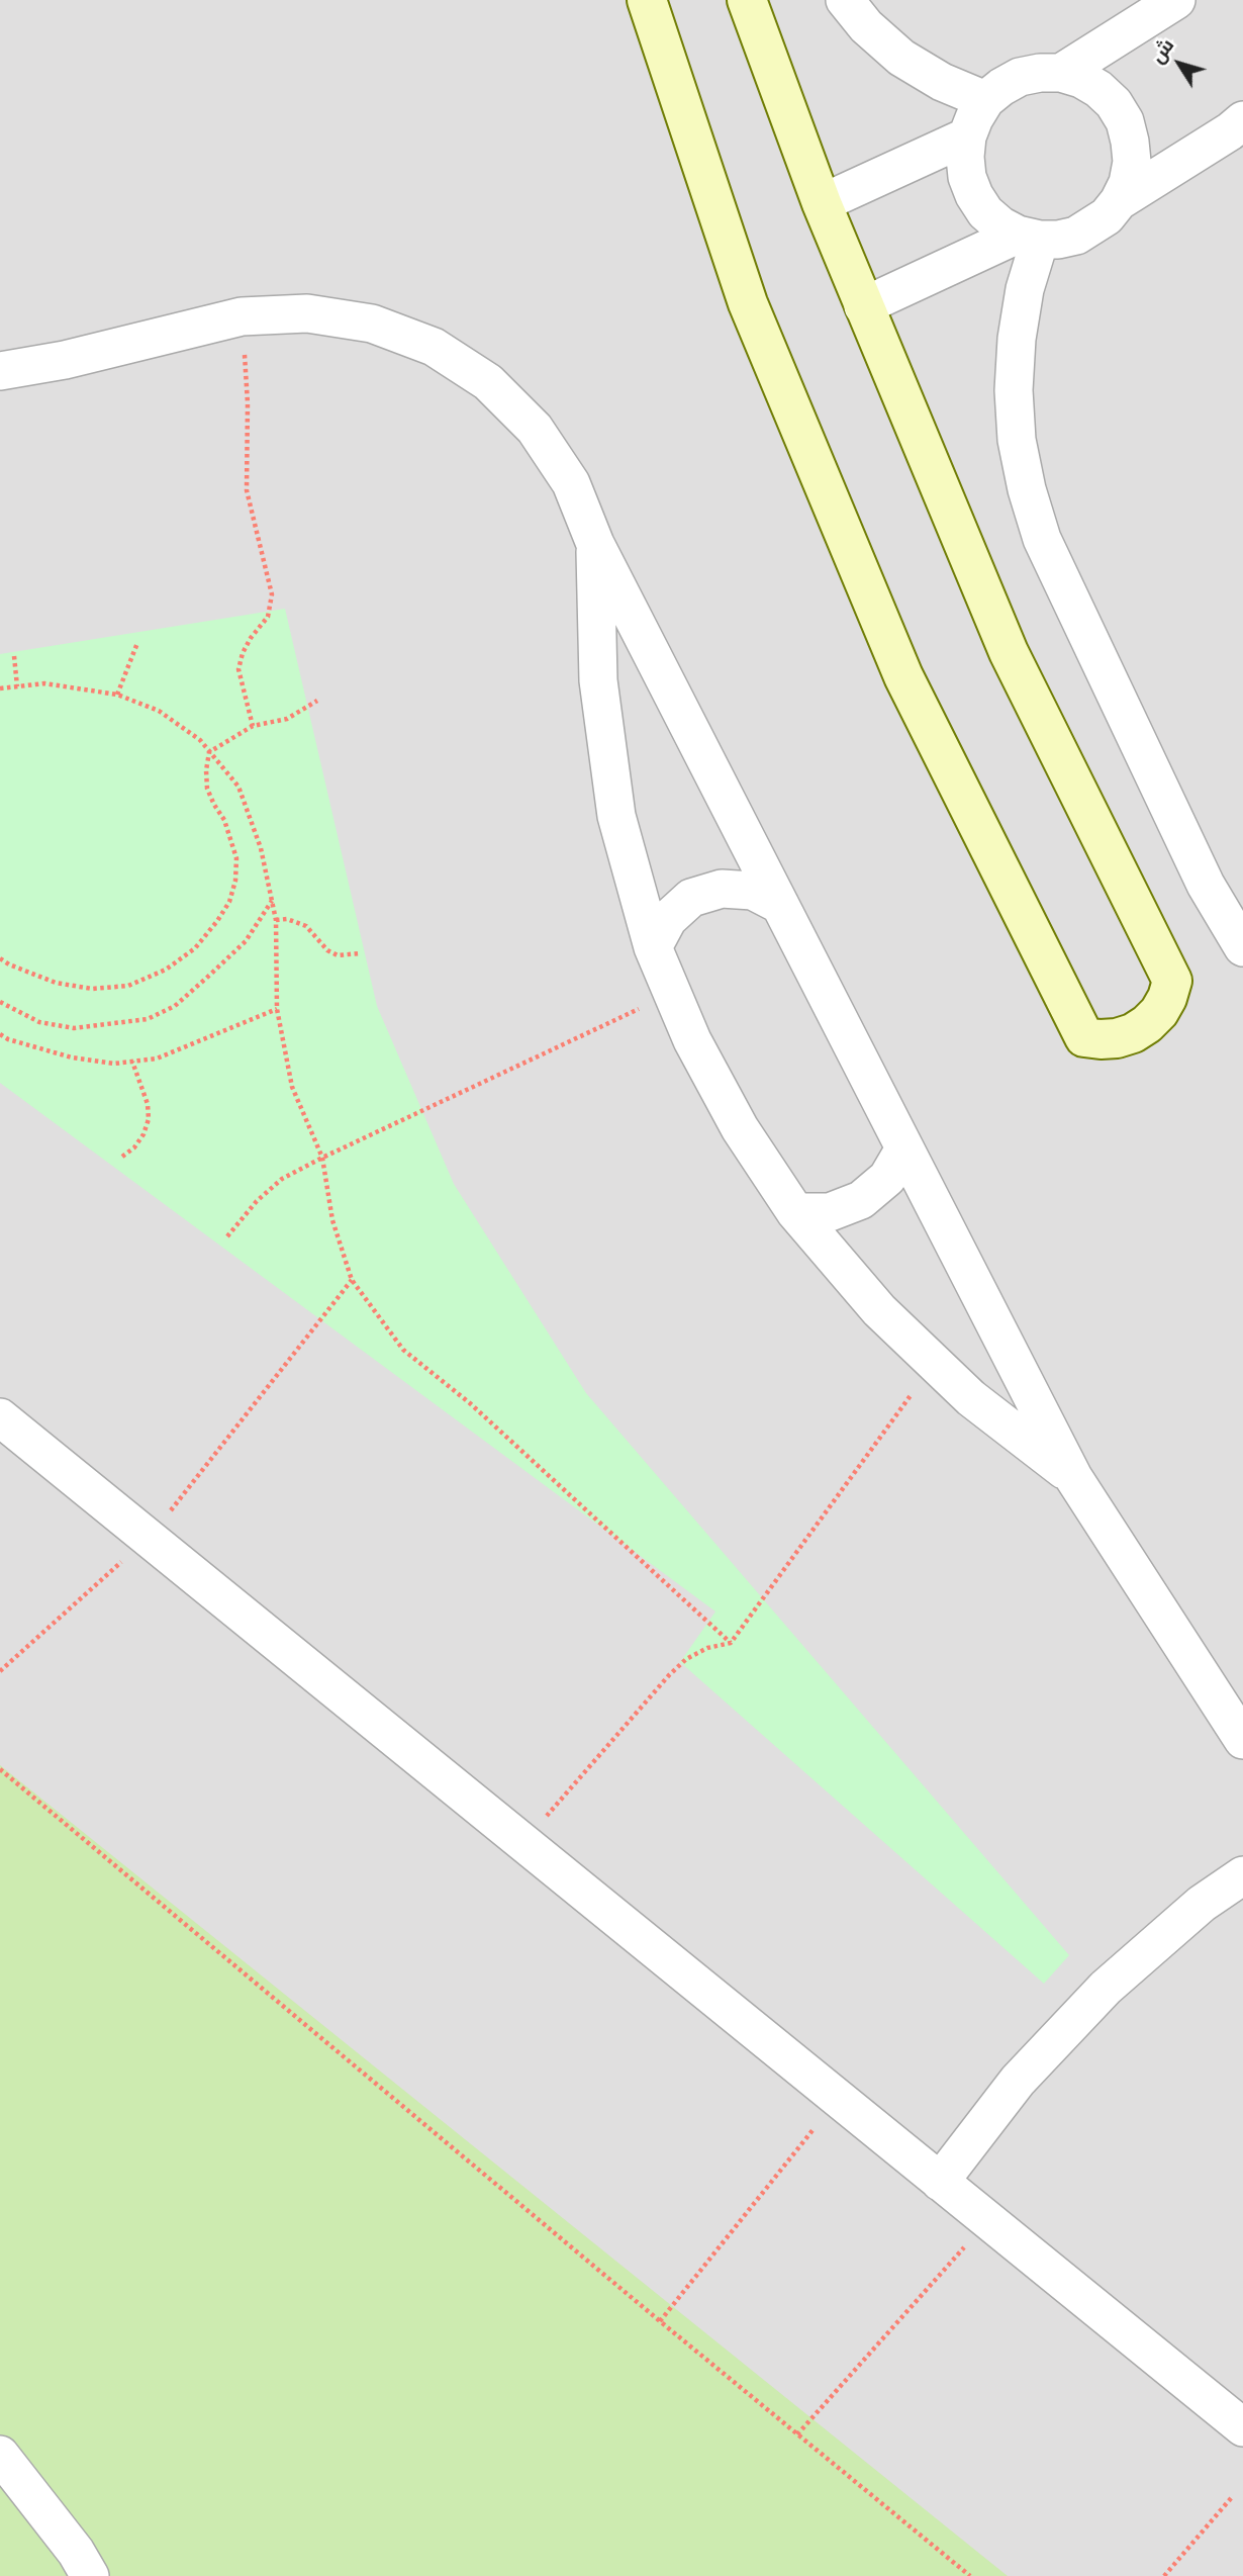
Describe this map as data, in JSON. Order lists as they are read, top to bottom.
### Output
{
  "north": "top left"
}
